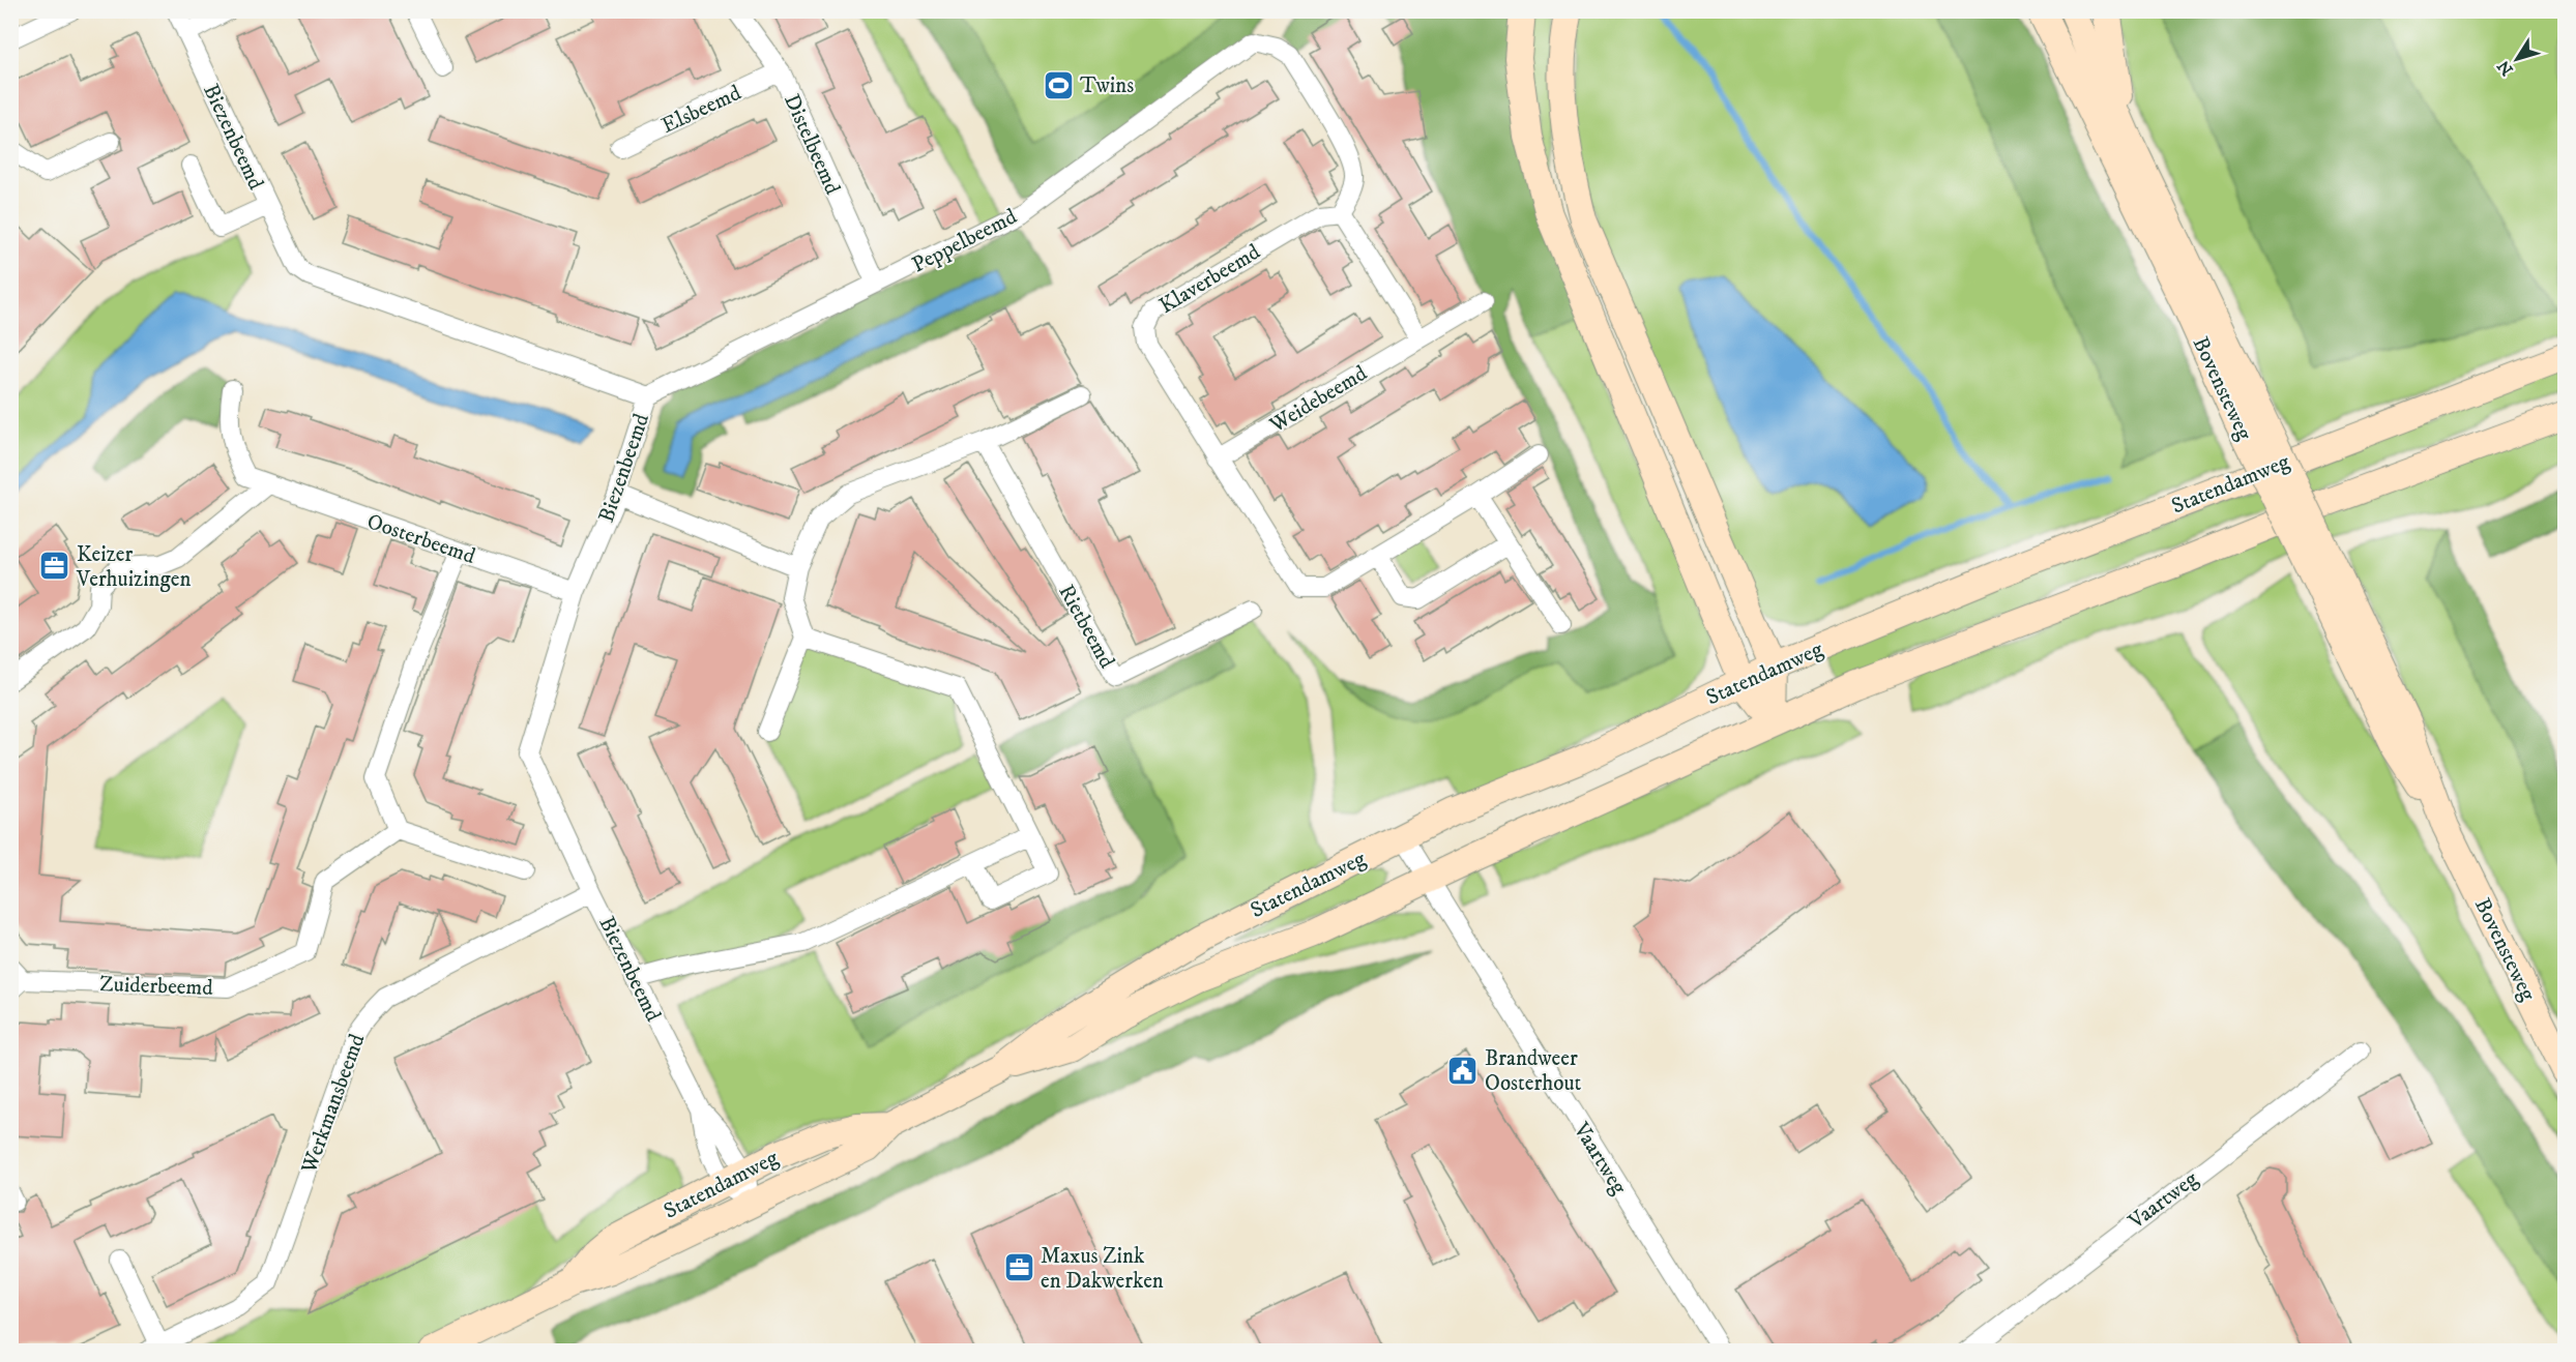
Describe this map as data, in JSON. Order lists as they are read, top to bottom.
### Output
{
  "streets": {
    "main road": ["Bovensteweg", "Statendamweg"],
    "street": [
      "Elsbeemd",
      "Biezenbeemd",
      "Distelbeemd",
      "Peppelbeemd",
      "Klaverbeemd",
      "Weidebeemd",
      "Oosterbeemd",
      "Rietbeemd",
      "Zuiderbeemd",
      "Werkmansbeemd",
      "Vaartweg"
    ]
  },
  "crossings": [
    ["Elsbeemd", "Distelbeemd"],
    ["Biezenbeemd", "Peppelbeemd"],
    ["Biezenbeemd", "Statendamweg"],
    ["Biezenbeemd", "Oosterbeemd"],
    ["Biezenbeemd", "Werkmansbeemd"],
    ["Distelbeemd", "Peppelbeemd"],
    ["Peppelbeemd", "Klaverbeemd"],
    ["Klaverbeemd", "Weidebeemd"],
    ["Statendamweg", "Vaartweg"]
  ],
  "places": {
    "sports": ["Twins"],
    "office": ["Keizer Verhuizingen", "Maxus Zink en Dakwerken"],
    "public building": ["Brandweer Oosterhout"]
  },
  "north": "bottom left"
}
